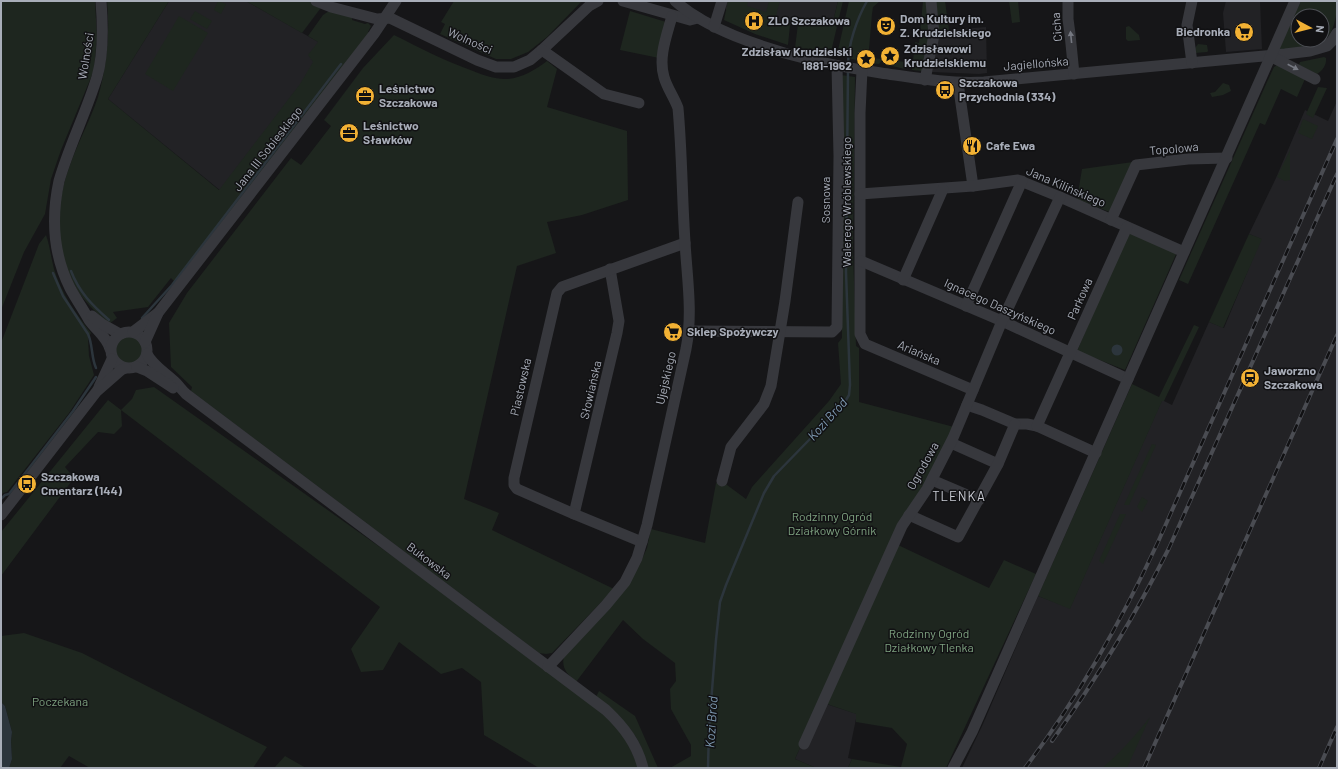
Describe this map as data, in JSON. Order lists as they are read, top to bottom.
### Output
{
  "streets": {
    "street": [
      "Cicha",
      "Wolności",
      "Jagiellońska",
      "Jana III Sobieskiego",
      "Topolowa",
      "Jana Kilińskiego",
      "Sosnowa",
      "Walerego Wróblewskiego",
      "Parkowa",
      "Ignacego Daszyńskiego",
      "Ariańska",
      "Ujejskiego",
      "Piastowska",
      "Słowiańska",
      "Ogrodowa",
      "Bukowska"
    ]
  },
  "crossings": [
    ["Cicha", "Jagiellońska"],
    ["Wolności", "Jana III Sobieskiego"],
    ["Jagiellońska", "Sosnowa"],
    ["Jagiellońska", "Walerego Wróblewskiego"],
    ["Topolowa", "Jana Kilińskiego"],
    ["Jana Kilińskiego", "Walerego Wróblewskiego"],
    ["Jana Kilińskiego", "Parkowa"],
    ["Jana Kilińskiego", "Ogrodowa"],
    ["Walerego Wróblewskiego", "Ignacego Daszyńskiego"],
    ["Walerego Wróblewskiego", "Ariańska"],
    ["Parkowa", "Ignacego Daszyńskiego"],
    ["Ignacego Daszyńskiego", "Ogrodowa"],
    ["Ariańska", "Ogrodowa"],
    ["Ujejskiego", "Piastowska"],
    ["Ujejskiego", "Bukowska"],
    ["Piastowska", "Słowiańska"]
  ],
  "one_way": ["Cicha"],
  "districts": ["TLENKA"],
  "water": ["Kozi Bród"],
  "parks": ["Rodzinny Ogród Działkowy Górnik", "Rodzinny Ogród Działkowy Tlenka", "Poczekana"],
  "places": {
    "hospital": ["ZLO Szczakowa"],
    "theatre": ["Dom Kultury im. Z. Krudzielskiego"],
    "supermarket": ["Biedronka", "Sklep Spożywczy"],
    "place": ["Zdzisławowi Krudzielskiemu", "Zdzisław Krudzielski 1881-1962"],
    "bus stop": ["Szczakowa Przychodnia (334)", "Szczakowa Cmentarz (144)"],
    "office": ["Leśnictwo Szczakowa", "Leśnictwo Sławków"],
    "restaurant": ["Cafe Ewa"],
    "station": ["Jaworzno Szczakowa"]
  },
  "north": "right"
}
